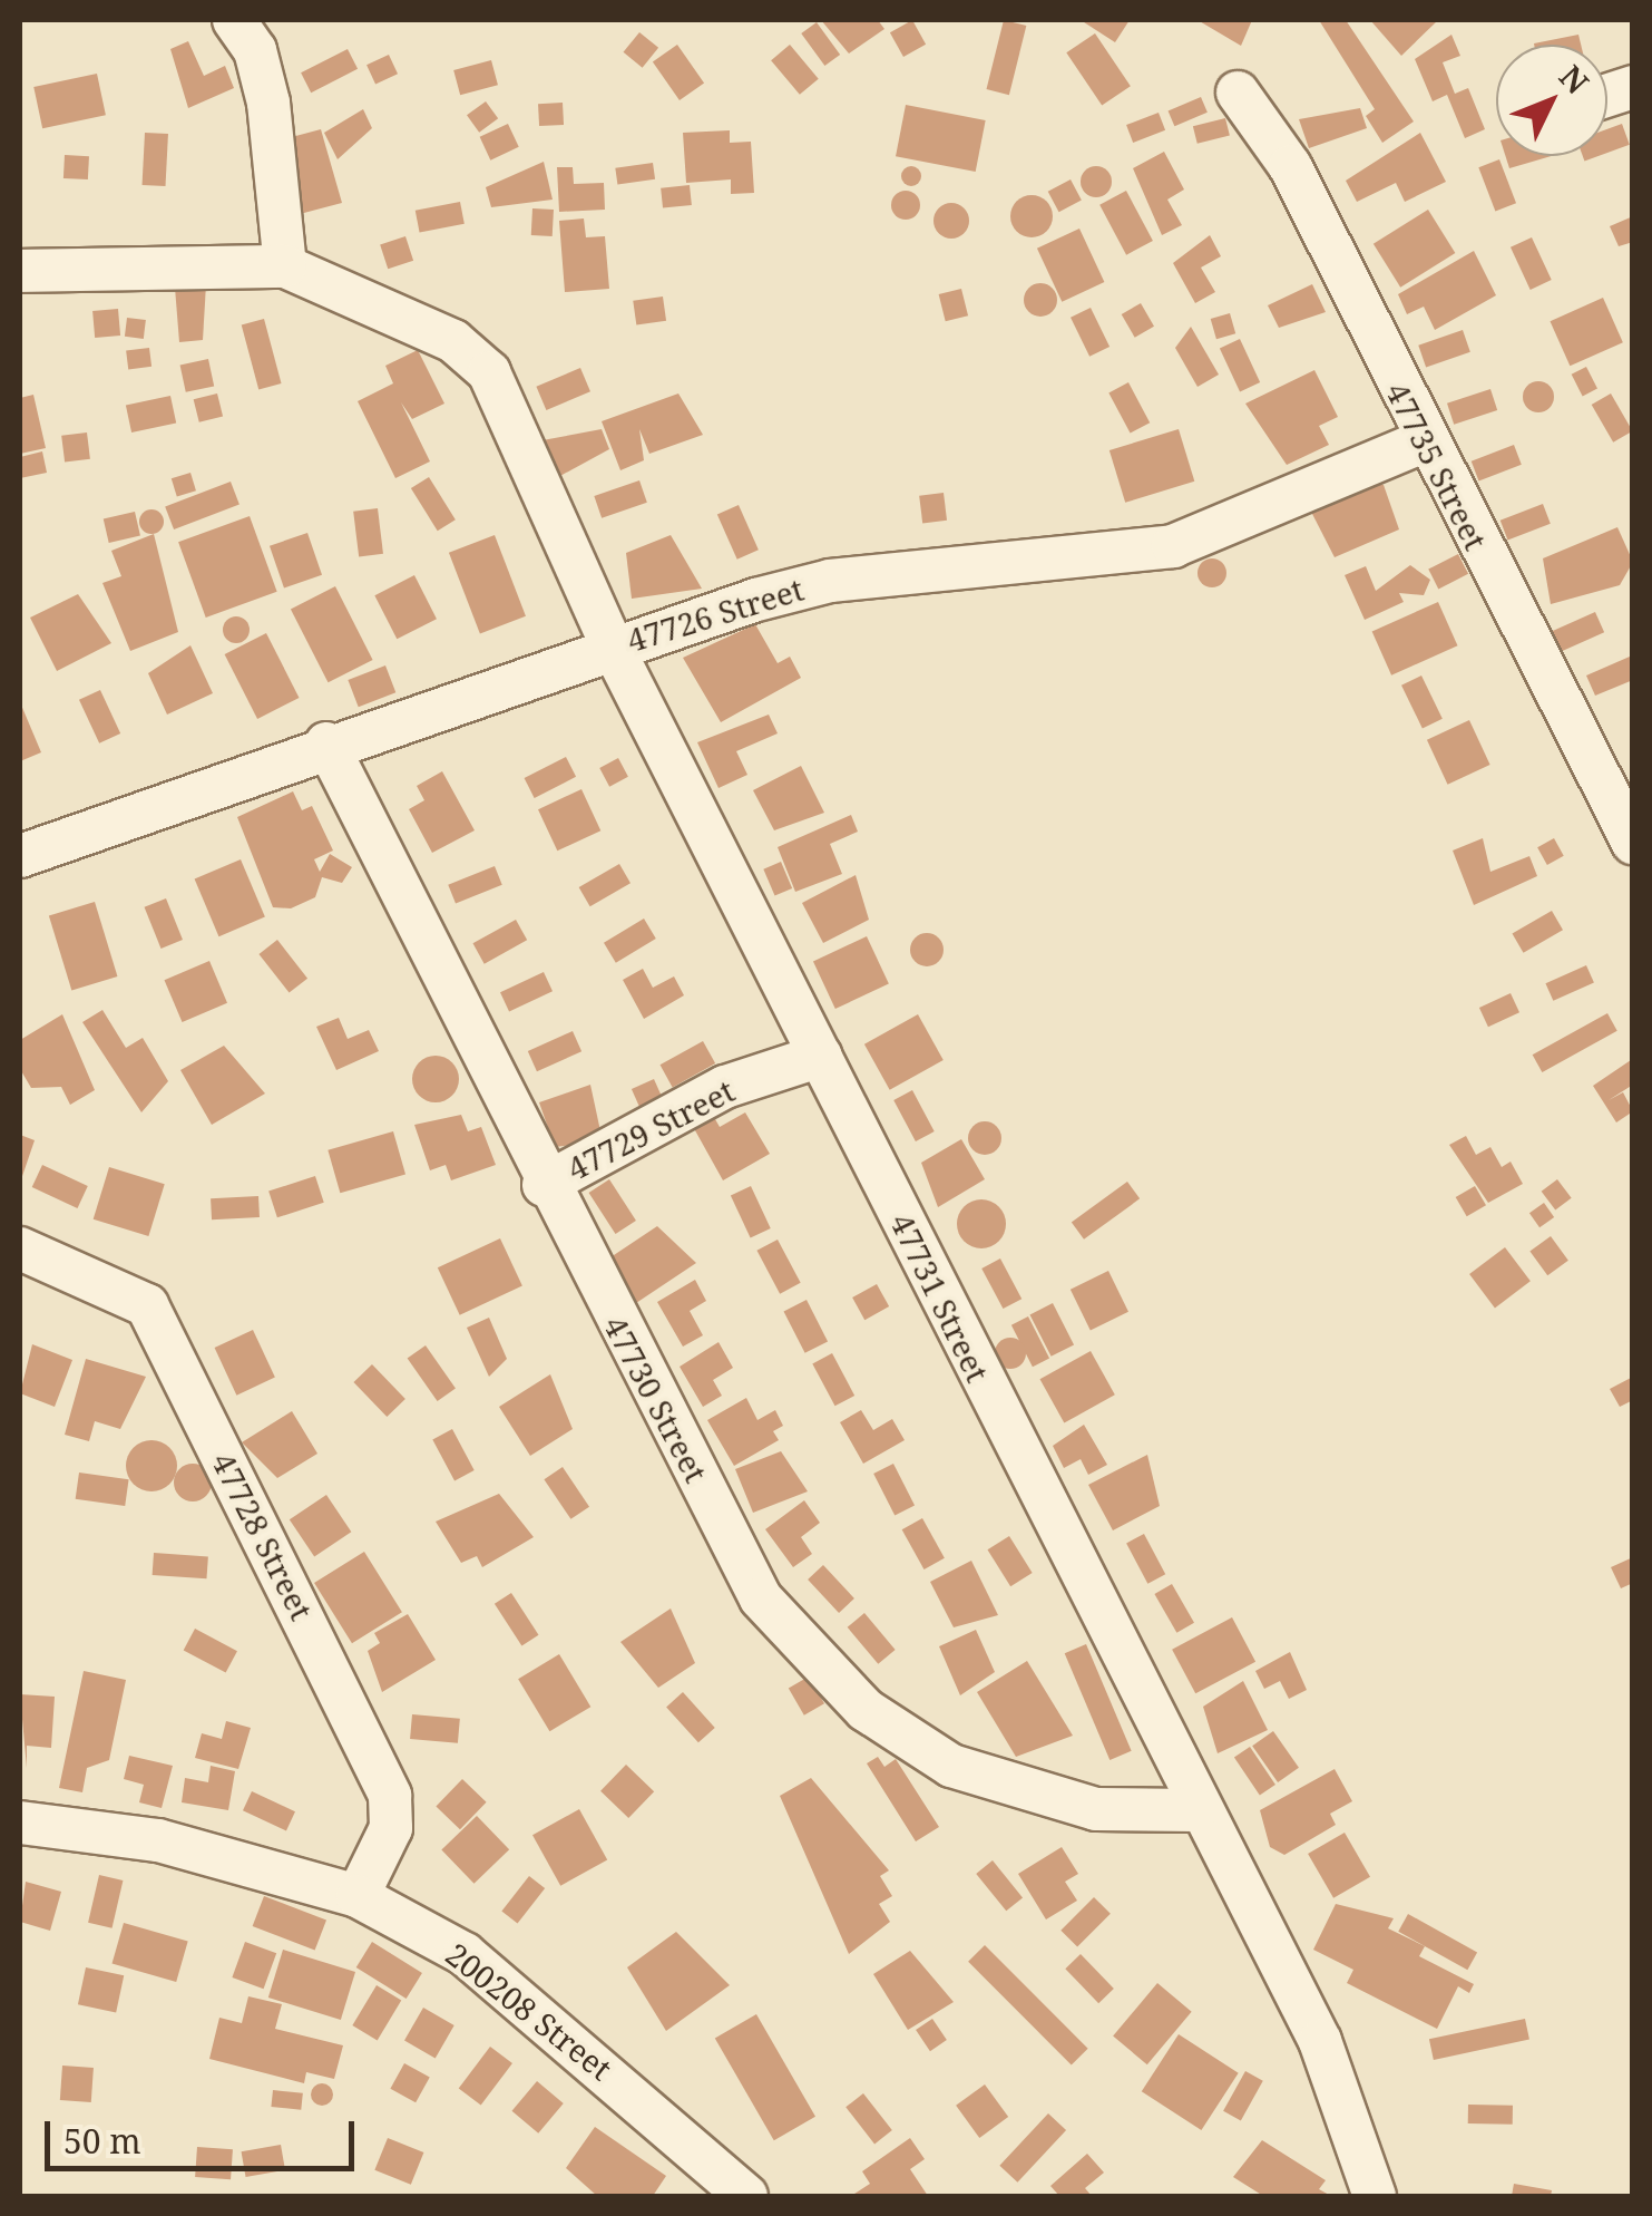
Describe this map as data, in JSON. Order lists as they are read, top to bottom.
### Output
{
  "streets": {
    "street": [
      "47735 Street",
      "47726 Street",
      "47729 Street",
      "47731 Street",
      "47730 Street",
      "47728 Street",
      "200208 Street"
    ]
  },
  "crossings": [
    ["47735 Street", "47726 Street"],
    ["47726 Street", "47731 Street"],
    ["47726 Street", "47730 Street"],
    ["47729 Street", "47731 Street"],
    ["47729 Street", "47730 Street"],
    ["47731 Street", "47730 Street"],
    ["47728 Street", "200208 Street"]
  ],
  "scale_bar": "50 m",
  "north": "top right"
}
